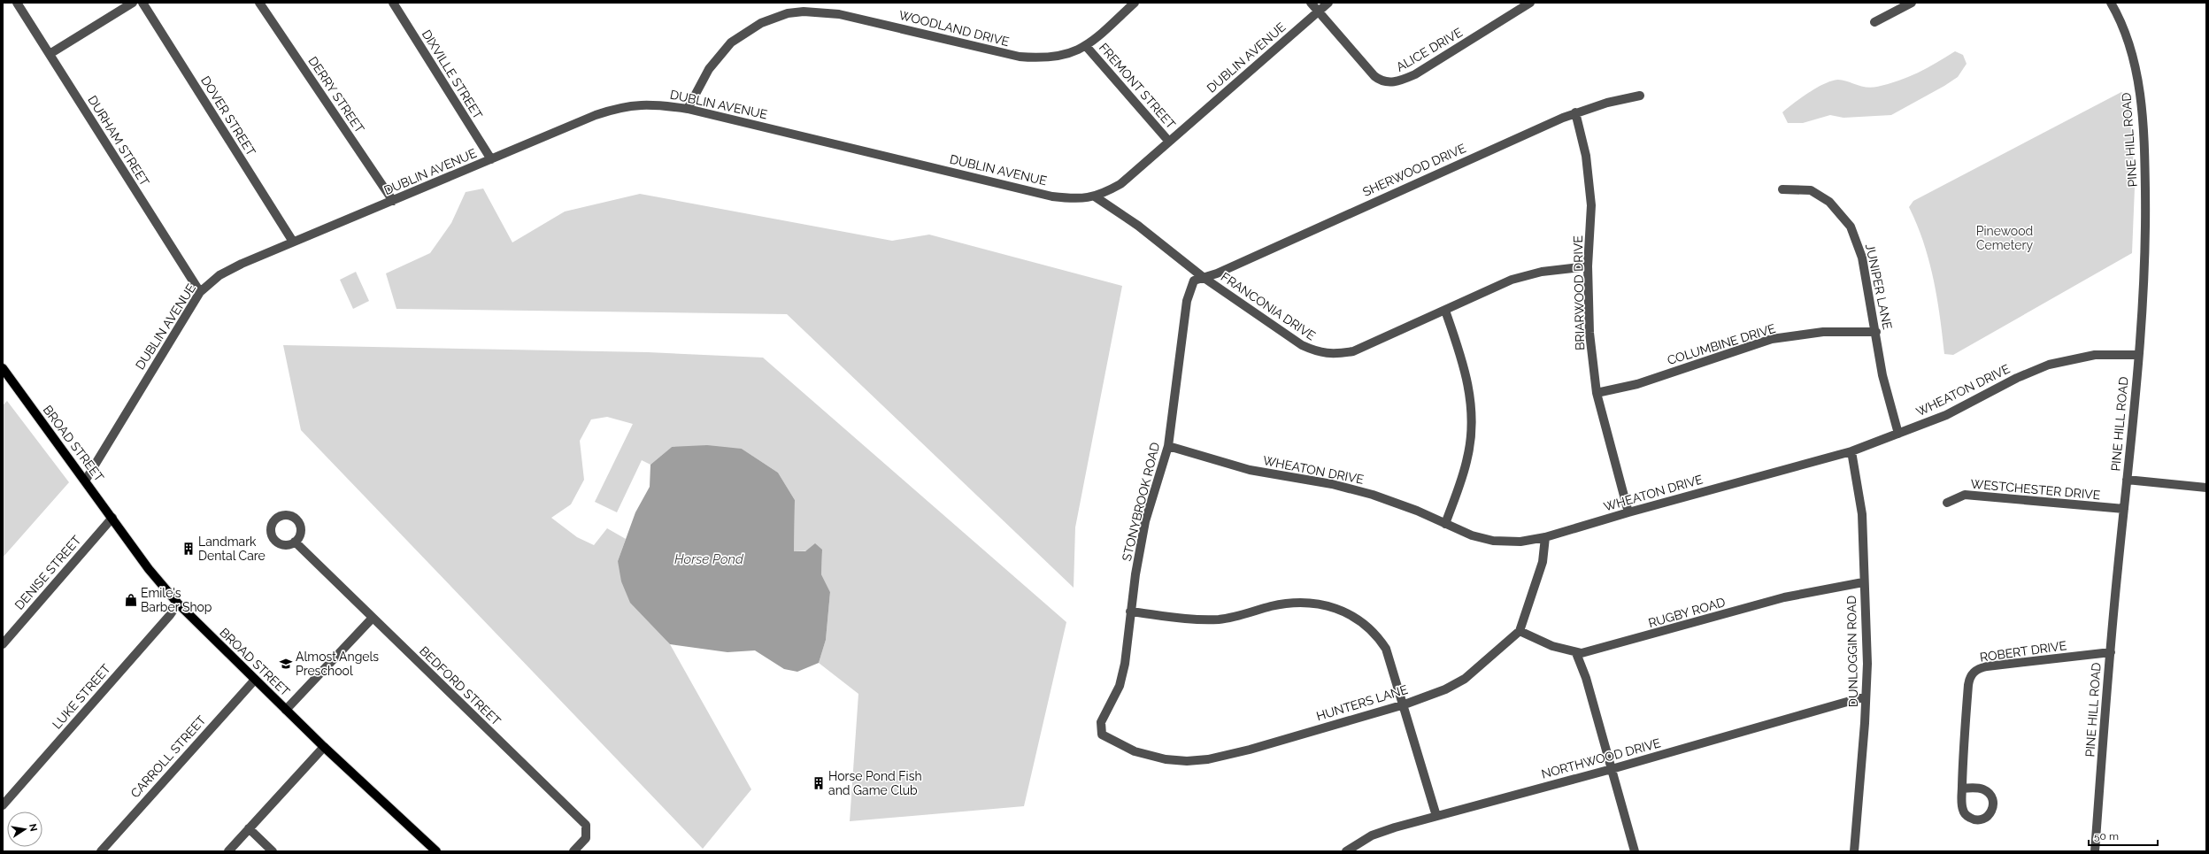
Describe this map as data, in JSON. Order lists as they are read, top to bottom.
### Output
{
  "streets": {
    "main road": ["BROAD STREET"],
    "street": [
      "WOODLAND DRIVE",
      "ALICE DRIVE",
      "DUBLIN AVENUE",
      "DIXVILLE STREET",
      "FREMONT STREET",
      "DERRY STREET",
      "DOVER STREET",
      "PINE HILL ROAD",
      "DURHAM STREET",
      "SHERWOOD DRIVE",
      "JUNIPER LANE",
      "BRIARWOOD DRIVE",
      "FRANCONIA DRIVE",
      "COLUMBINE DRIVE",
      "WHEATON DRIVE",
      "WESTCHESTER DRIVE",
      "STONYBROOK ROAD",
      "DENISE STREET",
      "RUGBY ROAD",
      "DUNLOGGIN ROAD",
      "ROBERT DRIVE",
      "BEDFORD STREET",
      "LUKE STREET",
      "HUNTERS LANE",
      "CARROLL STREET",
      "NORTHWOOD DRIVE"
    ]
  },
  "crossings": [
    ["WOODLAND DRIVE", "DUBLIN AVENUE"],
    ["WOODLAND DRIVE", "FREMONT STREET"],
    ["ALICE DRIVE", "DUBLIN AVENUE"],
    ["DUBLIN AVENUE", "DIXVILLE STREET"],
    ["DUBLIN AVENUE", "FREMONT STREET"],
    ["DUBLIN AVENUE", "DERRY STREET"],
    ["DUBLIN AVENUE", "DOVER STREET"],
    ["DUBLIN AVENUE", "DURHAM STREET"],
    ["DUBLIN AVENUE", "FRANCONIA DRIVE"],
    ["DUBLIN AVENUE", "BROAD STREET"],
    ["PINE HILL ROAD", "WHEATON DRIVE"],
    ["PINE HILL ROAD", "WESTCHESTER DRIVE"],
    ["PINE HILL ROAD", "ROBERT DRIVE"],
    ["SHERWOOD DRIVE", "BRIARWOOD DRIVE"],
    ["SHERWOOD DRIVE", "FRANCONIA DRIVE"],
    ["SHERWOOD DRIVE", "STONYBROOK ROAD"],
    ["JUNIPER LANE", "COLUMBINE DRIVE"],
    ["JUNIPER LANE", "WHEATON DRIVE"],
    ["BRIARWOOD DRIVE", "FRANCONIA DRIVE"],
    ["BRIARWOOD DRIVE", "COLUMBINE DRIVE"],
    ["BRIARWOOD DRIVE", "WHEATON DRIVE"],
    ["FRANCONIA DRIVE", "STONYBROOK ROAD"],
    ["WHEATON DRIVE", "STONYBROOK ROAD"],
    ["WHEATON DRIVE", "DUNLOGGIN ROAD"],
    ["BROAD STREET", "DENISE STREET"],
    ["BROAD STREET", "LUKE STREET"],
    ["BROAD STREET", "CARROLL STREET"],
    ["STONYBROOK ROAD", "HUNTERS LANE"],
    ["RUGBY ROAD", "DUNLOGGIN ROAD"],
    ["RUGBY ROAD", "HUNTERS LANE"],
    ["DUNLOGGIN ROAD", "NORTHWOOD DRIVE"]
  ],
  "water": ["Horse Pond"],
  "parks": ["Pinewood Cemetery"],
  "places": {
    "building": ["Landmark Dental Care", "Horse Pond Fish and Game Club"],
    "shop": ["Emile's Barber Shop"],
    "school or university": ["Almost Angels Preschool"]
  },
  "scale_bar": "50 m",
  "north": "right"
}
